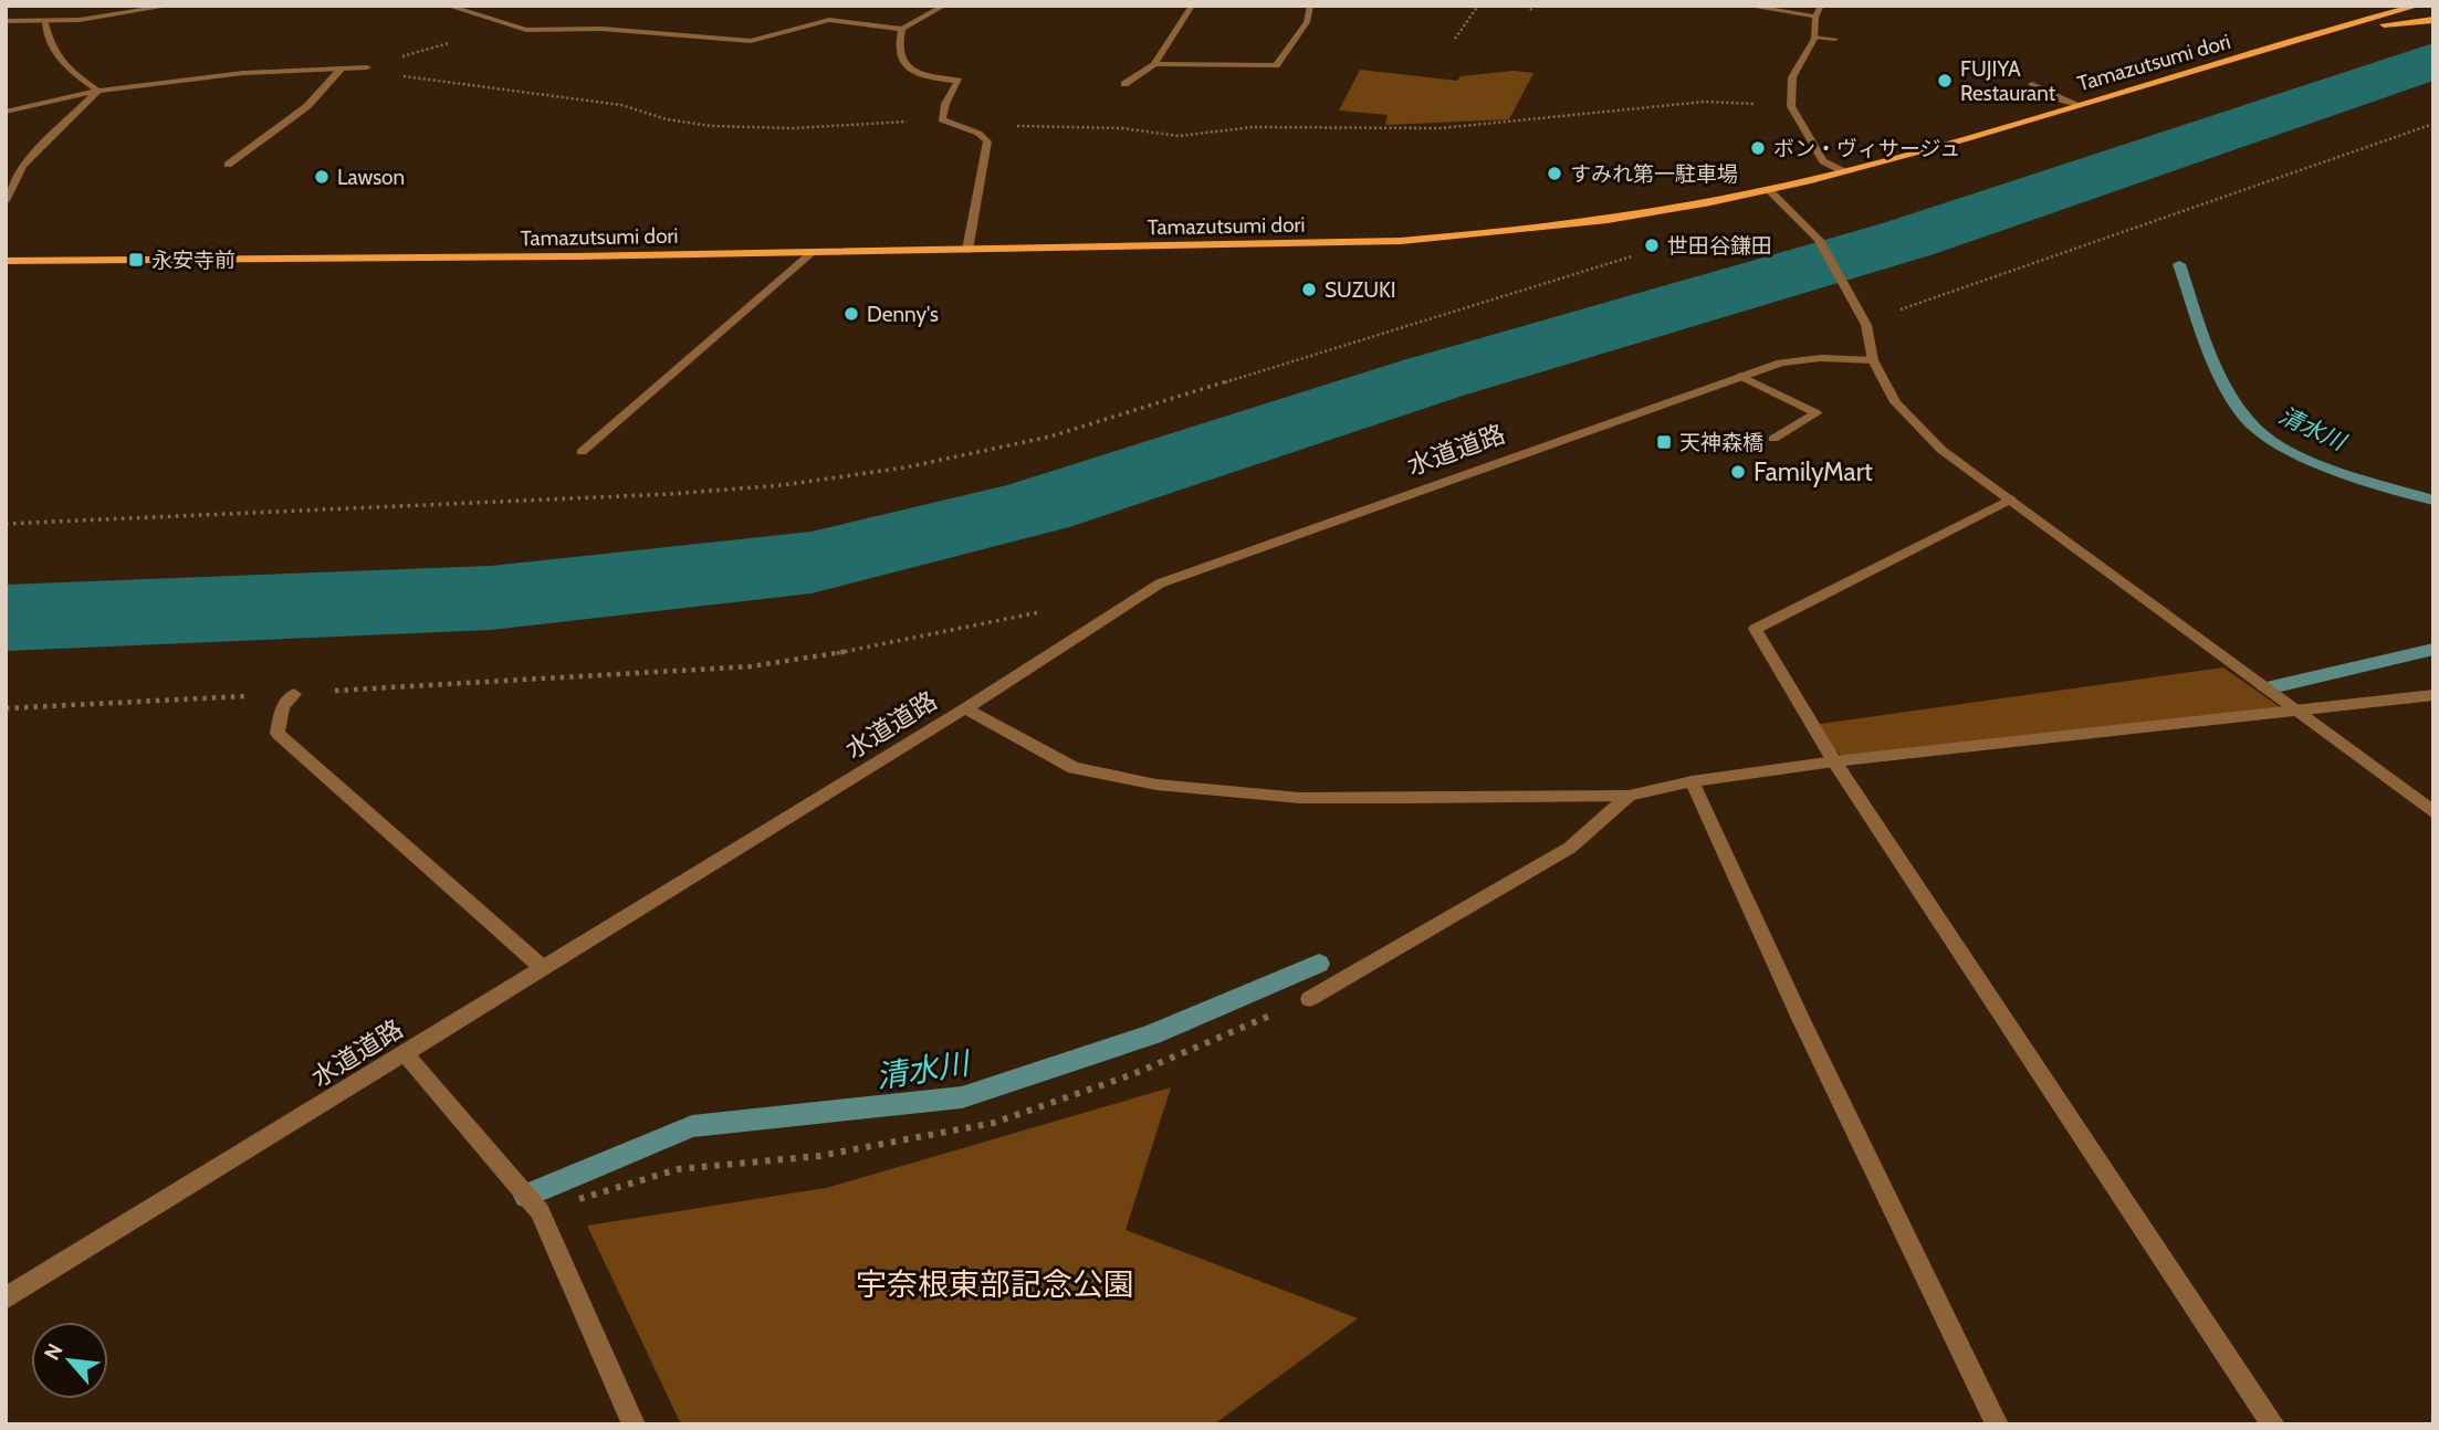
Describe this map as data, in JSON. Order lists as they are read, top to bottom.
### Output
{
  "streets": {
    "main road": ["Tamazutsumi dori"],
    "street": ["水道道路"]
  },
  "water": ["清水川"],
  "parks": ["宇奈根東部記念公園"],
  "places": {
    "other": [
      "FUJIYA Restaurant",
      "ボン・ヴィサージュ",
      "すみれ第一駐車場",
      "Lawson",
      "世田谷鎌田",
      "SUZUKI",
      "Denny's",
      "FamilyMart"
    ],
    "transit": ["永安寺前", "天神森橋"]
  },
  "north": "top left"
}
